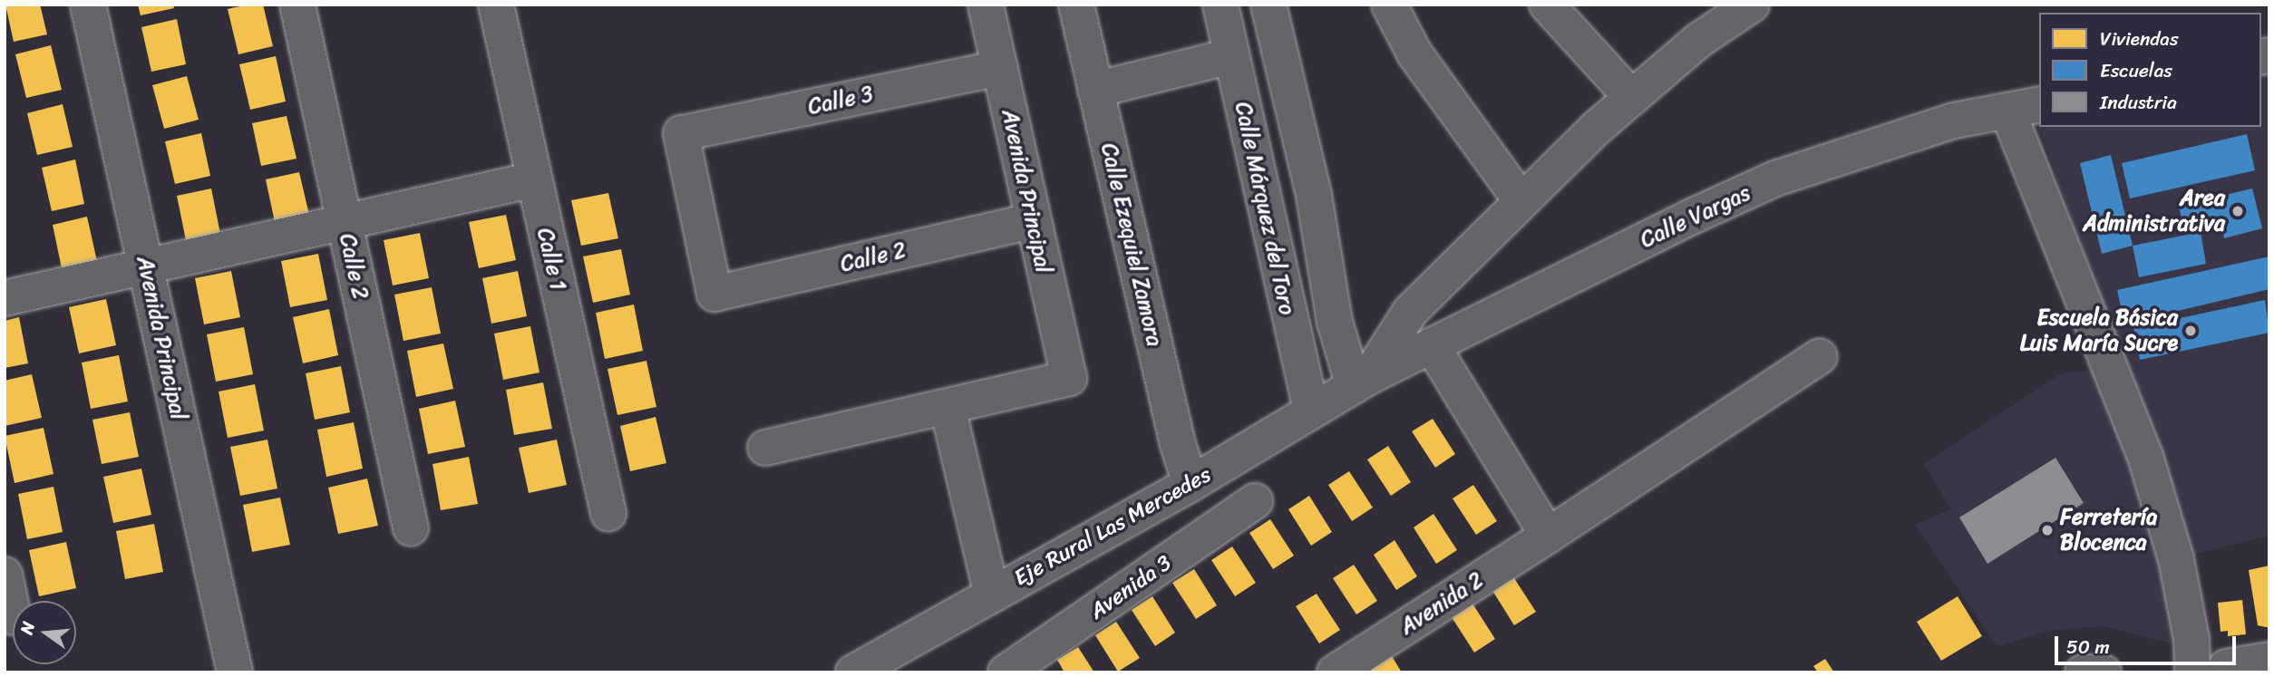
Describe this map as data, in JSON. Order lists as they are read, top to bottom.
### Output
{
  "streets": {
    "street": [
      "Calle 3",
      "Avenida Principal",
      "Calle Márquez del Toro",
      "Calle Vargas",
      "Calle Ezequiel Zamora",
      "Calle 2",
      "Calle 1",
      "Eje Rural Las Mercedes",
      "Avenida 3",
      "Avenida 2"
    ]
  },
  "crossings": [
    ["Calle 3", "Avenida Principal"],
    ["Calle 3", "Calle 2"],
    ["Avenida Principal", "Calle 2"],
    ["Calle Márquez del Toro", "Eje Rural Las Mercedes"],
    ["Calle Vargas", "Eje Rural Las Mercedes"],
    ["Calle Ezequiel Zamora", "Eje Rural Las Mercedes"]
  ],
  "places": ["Area Administrativa", "Escuela Básica Luis María Sucre", "Ferretería Blocenca"],
  "legend": ["Viviendas", "Escuelas", "Industria"],
  "scale_bar": "50 m",
  "north": "left"
}
